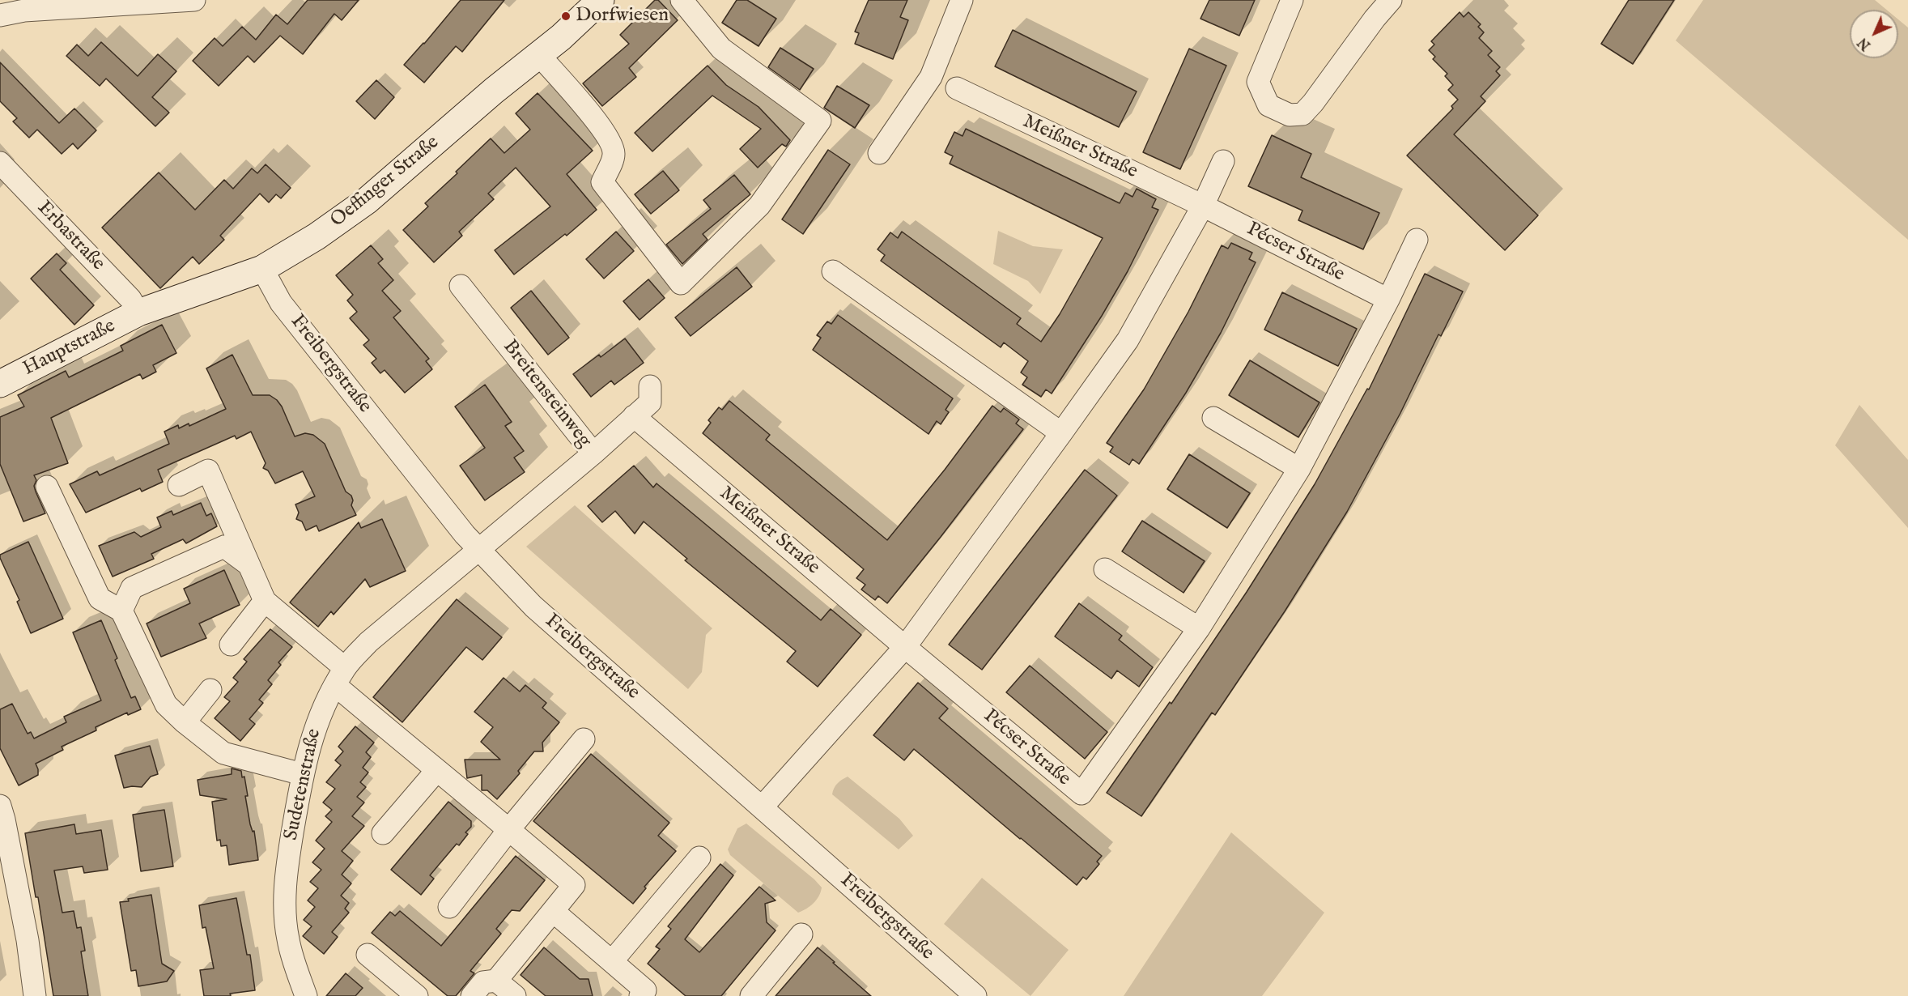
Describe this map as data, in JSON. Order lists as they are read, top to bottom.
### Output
{
  "streets": {
    "street": [
      "Meißner Straße",
      "Oeffinger Straße",
      "Erbastraße",
      "Pécser Straße",
      "Hauptstraße",
      "Freibergstraße",
      "Breitensteinweg",
      "Sudetenstraße"
    ]
  },
  "crossings": [
    ["Meißner Straße", "Pécser Straße"],
    ["Oeffinger Straße", "Erbastraße"],
    ["Oeffinger Straße", "Hauptstraße"],
    ["Oeffinger Straße", "Freibergstraße"],
    ["Erbastraße", "Hauptstraße"],
    ["Freibergstraße", "Breitensteinweg"],
    ["Freibergstraße", "Sudetenstraße"],
    ["Breitensteinweg", "Sudetenstraße"]
  ],
  "places": ["Dorfwiesen"],
  "north": "bottom left"
}
